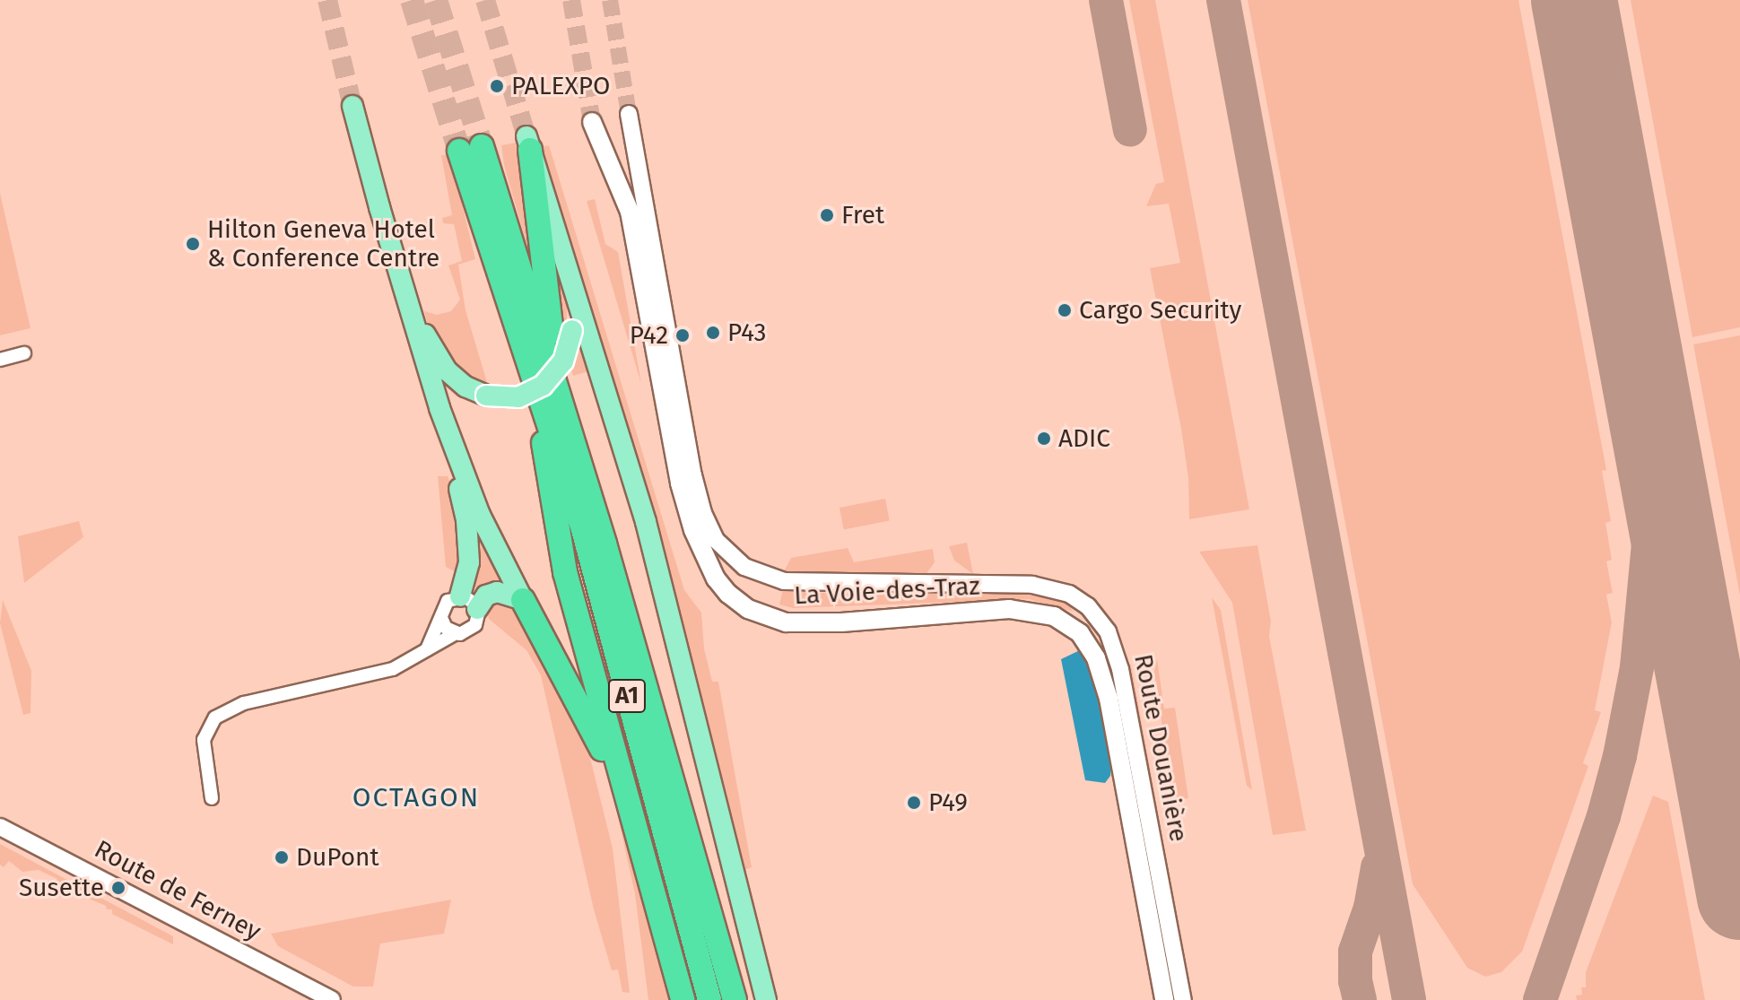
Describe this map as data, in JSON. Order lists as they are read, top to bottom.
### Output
{
  "streets": {
    "highway": ["A1"],
    "main road": ["La Voie-des-Traz"],
    "street": ["Route Douanière", "Route de Ferney"]
  },
  "districts": ["OCTAGON"],
  "places": [
    "PALEXPO",
    "Fret",
    "Hilton Geneva Hotel & Conference Centre",
    "Cargo Security",
    "P43",
    "P42",
    "ADIC",
    "P49",
    "DuPont",
    "Susette"
  ]
}
